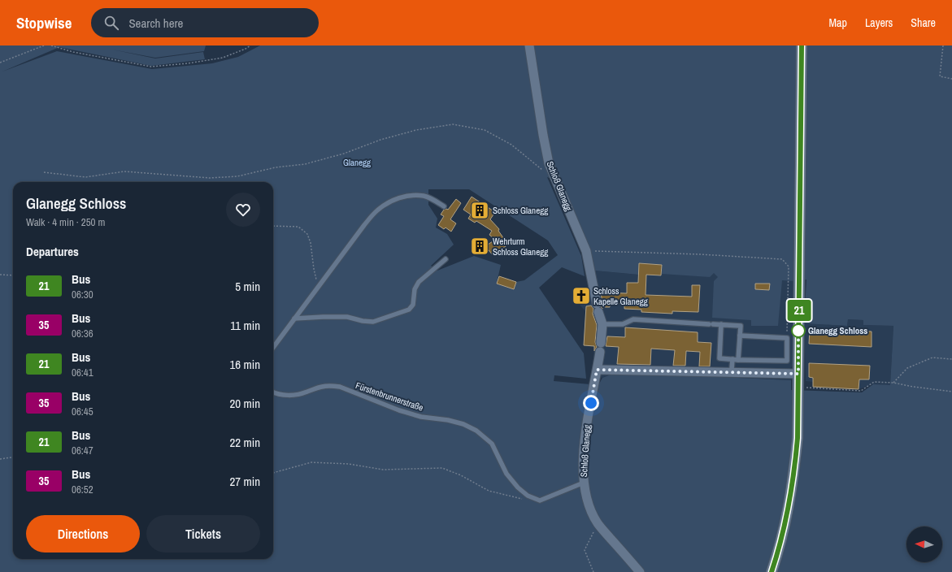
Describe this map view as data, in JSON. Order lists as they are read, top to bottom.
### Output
{
  "streets": {
    "street": ["Schloß Glanegg"],
    "lane": ["Fürstenbrunnerstraße"]
  },
  "crossings": [
    ["Schloß Glanegg", "Fürstenbrunnerstraße"]
  ],
  "parks": ["Glanegg"],
  "places": {
    "building": ["Schloss Glanegg", "Wehrturm Schloss Glanegg"],
    "church": ["Schloss Kapelle Glanegg"],
    "other": ["Glanegg Schloss"]
  },
  "lines": ["bus line 21"],
  "north": "left",
  "page": {
    "header": "Stopwise",
    "search": "Search here",
    "nav": ["Map", "Layers", "Share"],
    "on_map": "21",
    "heading": [
      ["Glanegg Schloss", "Walk · 4 min · 250 m"],
      "Departures"
    ],
    "list": [
      {
        "mark": "21",
        "name": "Bus",
        "note": "06:30",
        "value": "5 min"
      },
      {
        "mark": "35",
        "name": "Bus",
        "note": "06:36",
        "value": "11 min"
      },
      {
        "mark": "21",
        "name": "Bus",
        "note": "06:41",
        "value": "16 min"
      },
      {
        "mark": "35",
        "name": "Bus",
        "note": "06:45",
        "value": "20 min"
      },
      {
        "mark": "21",
        "name": "Bus",
        "note": "06:47",
        "value": "22 min"
      },
      {
        "mark": "35",
        "name": "Bus",
        "note": "06:52",
        "value": "27 min"
      }
    ],
    "buttons": ["Directions", "Tickets"]
  }
}
